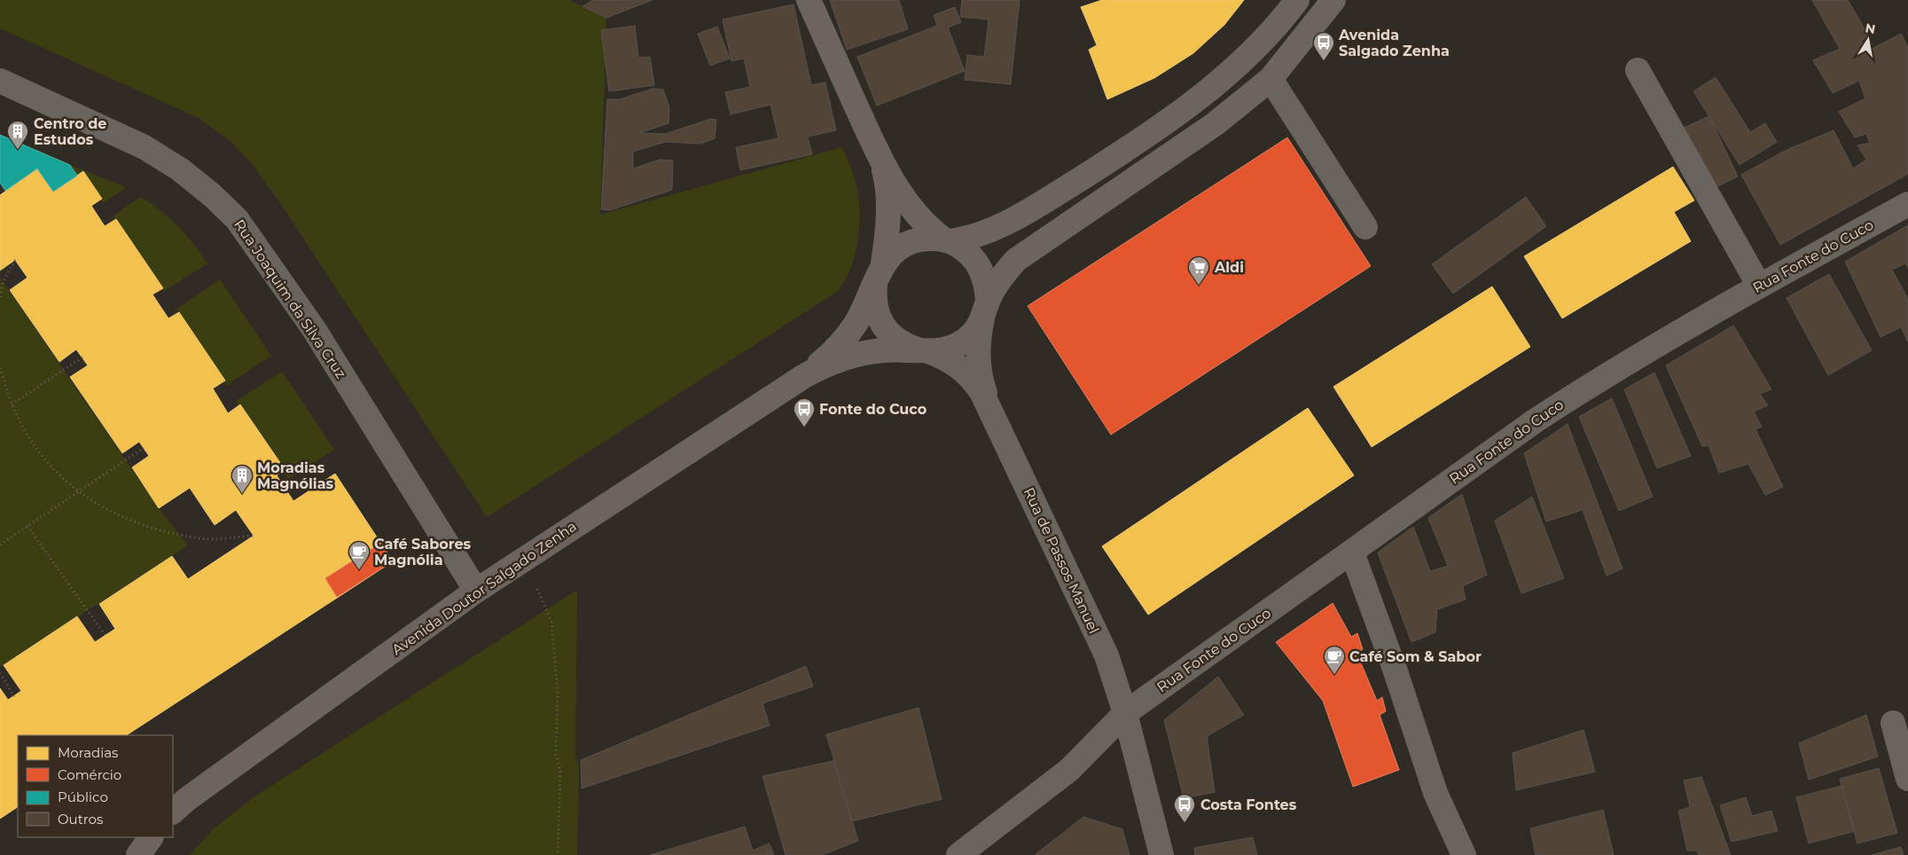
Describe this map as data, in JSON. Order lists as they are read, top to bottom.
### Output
{
  "streets": {
    "main road": ["Avenida Doutor Salgado Zenha"],
    "street": ["Rua Fonte do Cuco", "Rua Joaquim da Silva Cruz", "Rua de Passos Manuel"]
  },
  "crossings": [
    ["Rua Fonte do Cuco", "Rua de Passos Manuel"],
    ["Rua Joaquim da Silva Cruz", "Avenida Doutor Salgado Zenha"],
    ["Rua de Passos Manuel", "Avenida Doutor Salgado Zenha"]
  ],
  "places": {
    "bus stop": ["Avenida Salgado Zenha", "Fonte do Cuco", "Costa Fontes"],
    "building": ["Centro de Estudos", "Moradias Magnólias"],
    "supermarket": ["Aldi"],
    "cafe": ["Café Sabores Magnólia", "Café Som & Sabor"]
  },
  "legend": [
    "Moradias",
    "Comércio",
    "Público",
    "Outros"
  ],
  "north": "top"
}
